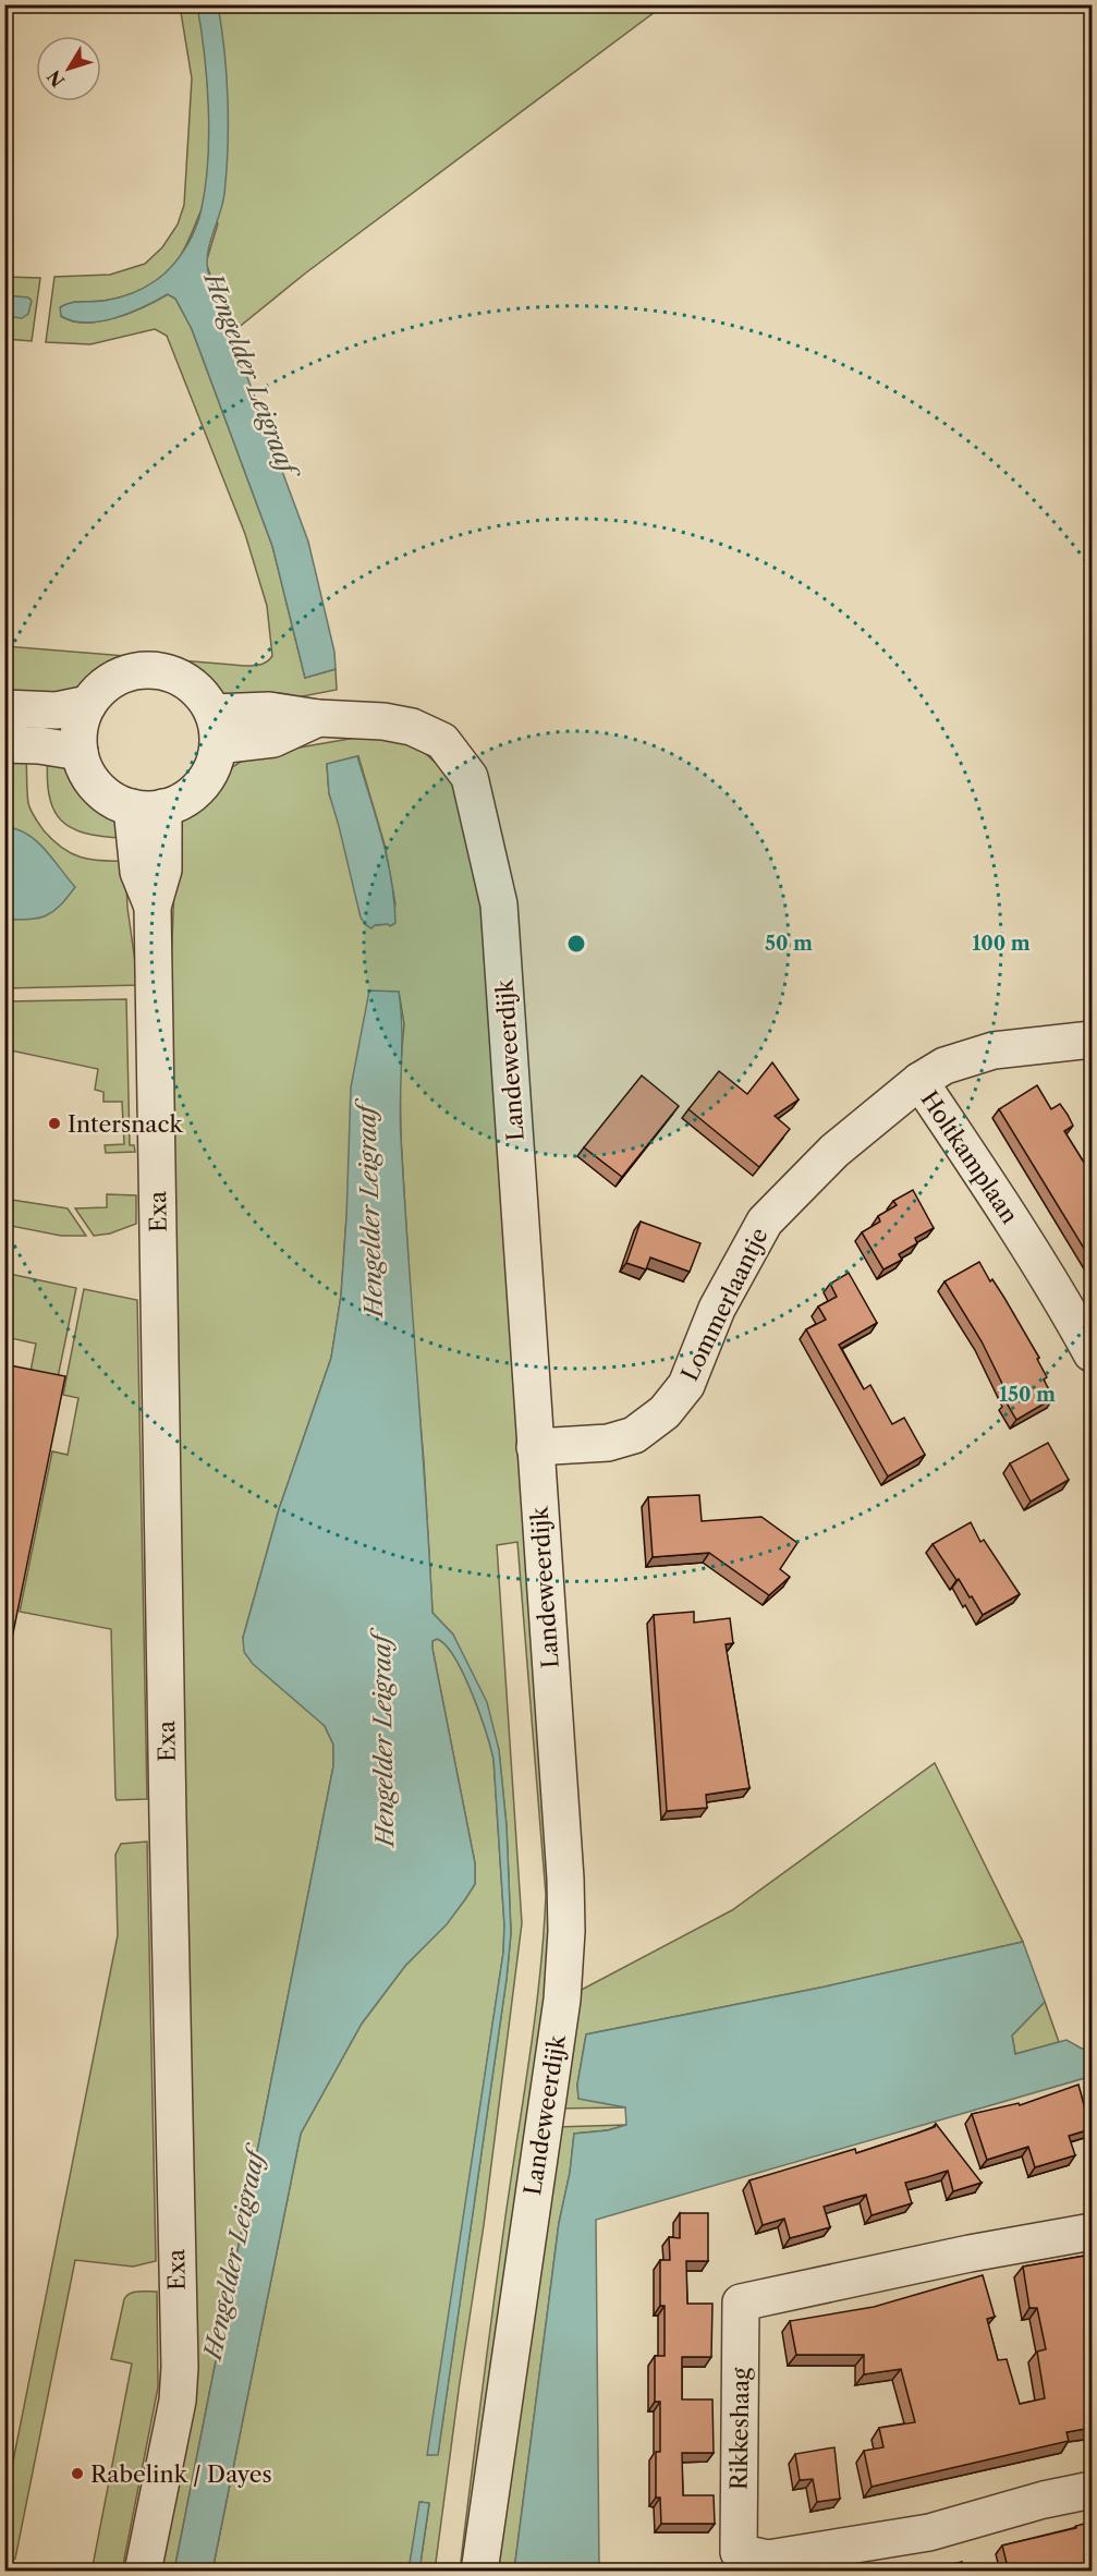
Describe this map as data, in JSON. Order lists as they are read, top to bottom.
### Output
{
  "streets": {
    "street": [
      "Landeweerdijk",
      "Holtkamplaan",
      "Exa",
      "Lommerlaantje",
      "Rikkeshaag"
    ]
  },
  "crossings": [
    ["Landeweerdijk", "Exa"],
    ["Landeweerdijk", "Lommerlaantje"],
    ["Holtkamplaan", "Lommerlaantje"]
  ],
  "water": ["Hengelder Leigraaf"],
  "places": ["Intersnack", "Rabelink / Dayes"],
  "north": "bottom left",
  "rings": ["50 m", "100 m", "150 m"]
}
